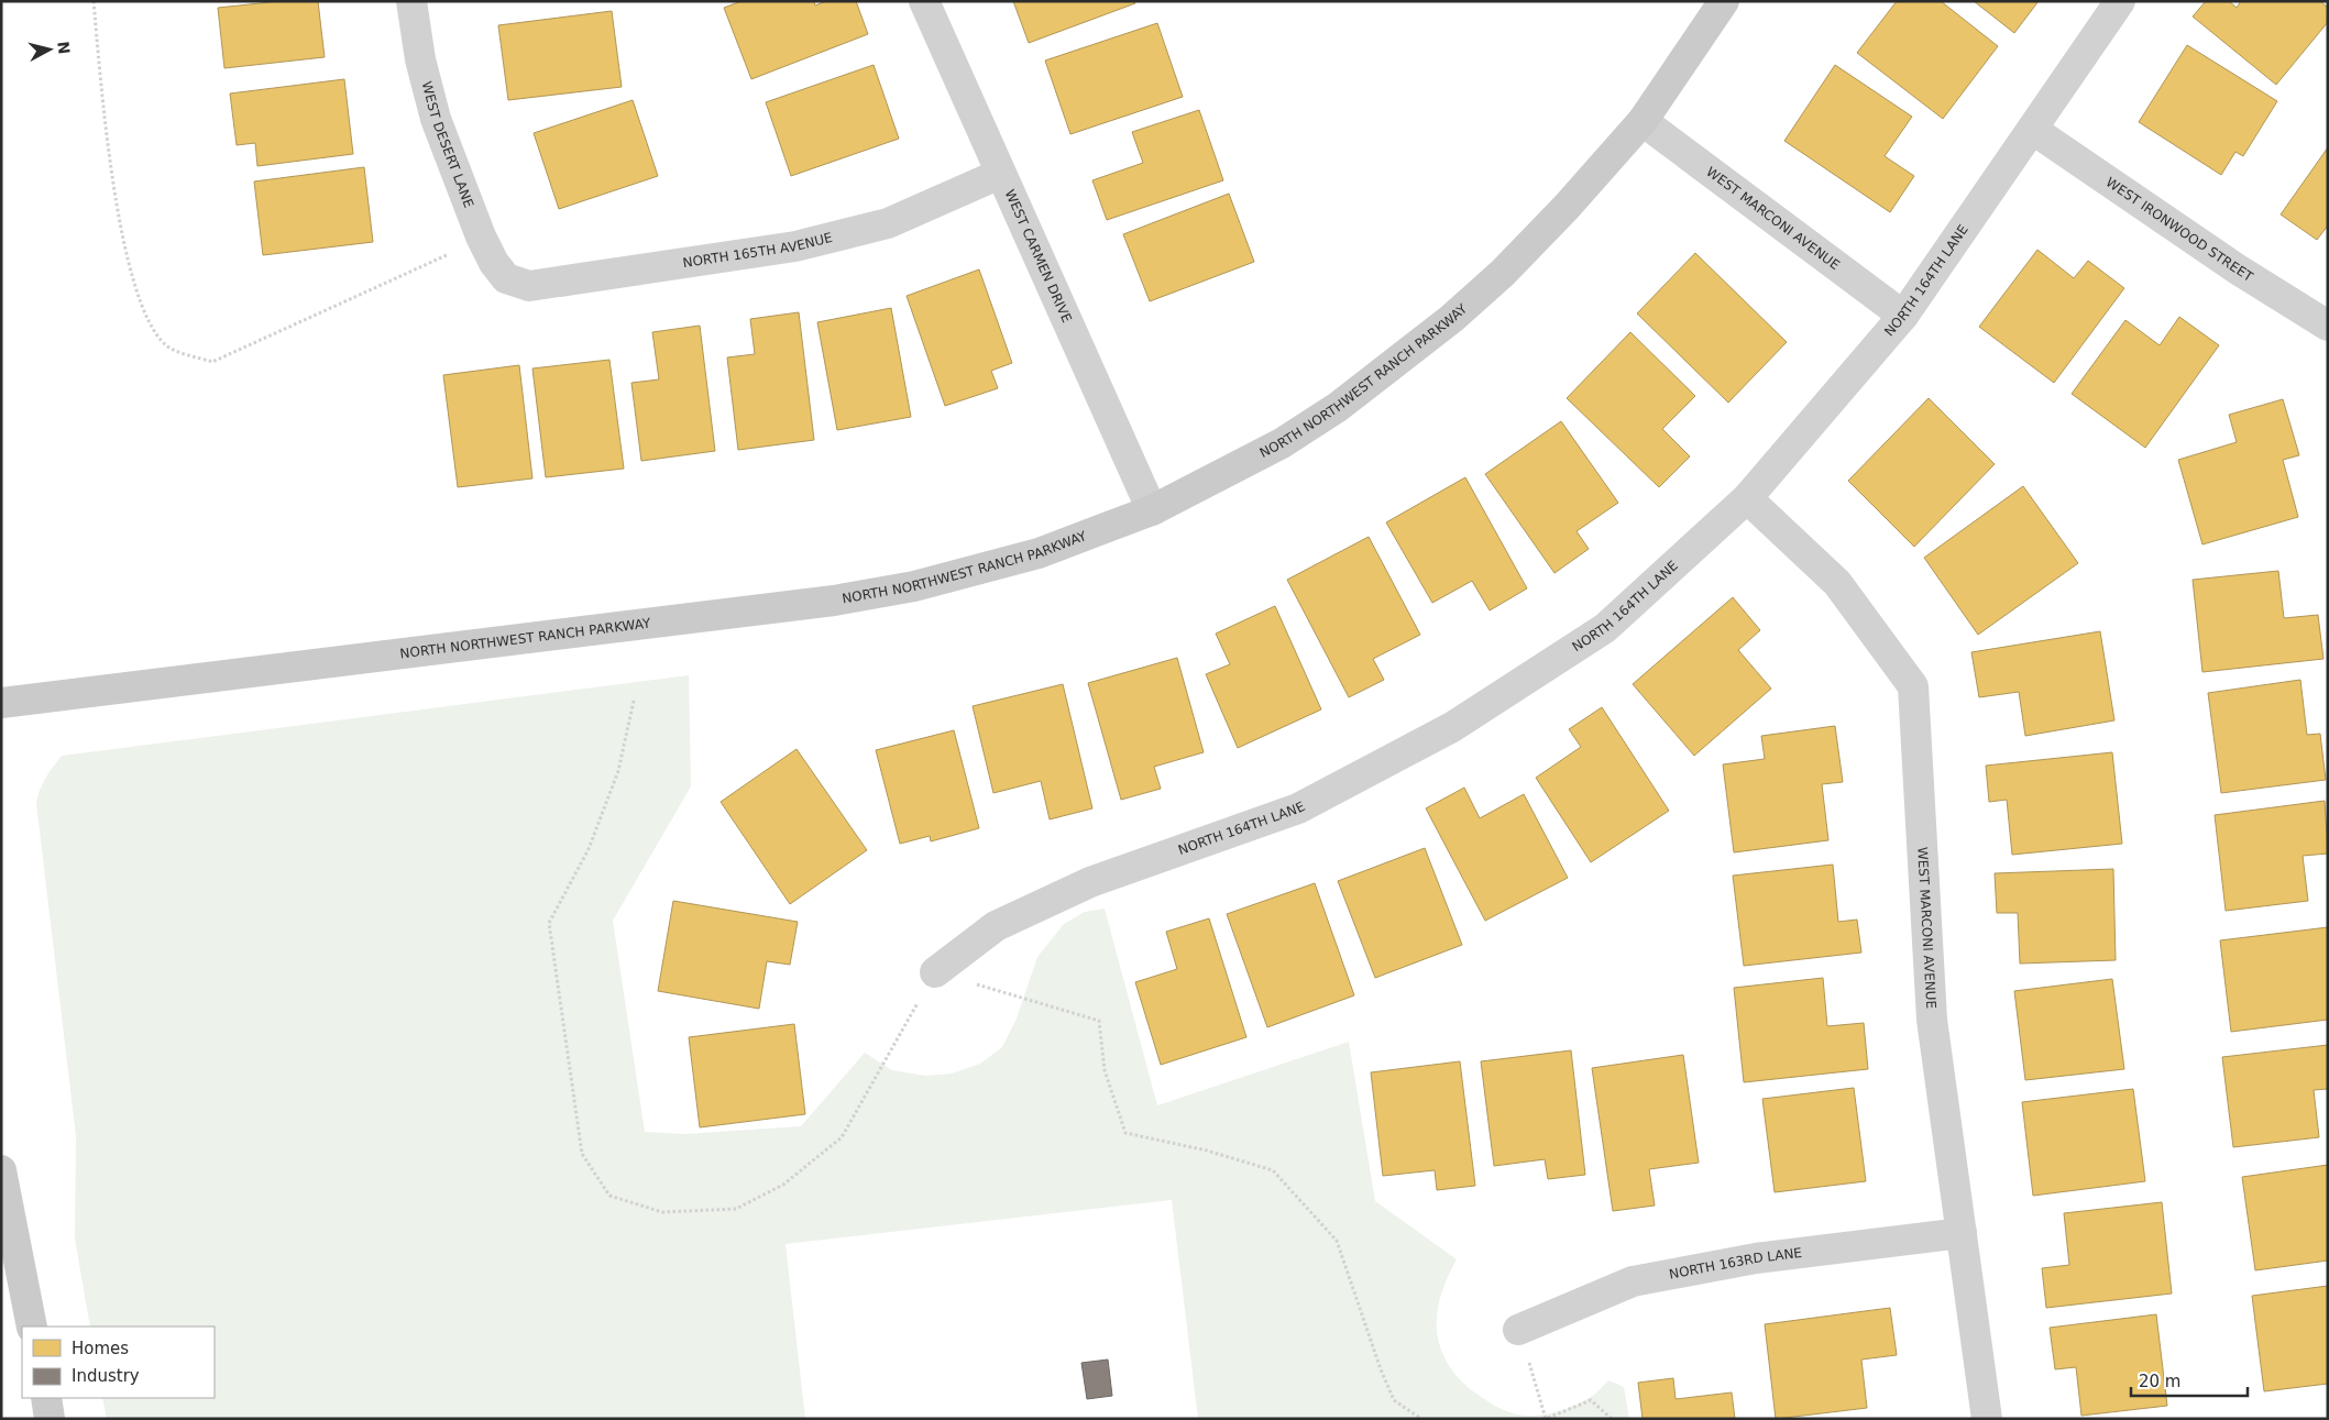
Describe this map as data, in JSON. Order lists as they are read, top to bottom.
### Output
{
  "streets": {
    "main road": ["NORTH NORTHWEST RANCH PARKWAY"],
    "street": [
      "WEST DESERT LANE",
      "WEST MARCONI AVENUE",
      "WEST IRONWOOD STREET",
      "NORTH 165TH AVENUE",
      "WEST CARMEN DRIVE",
      "NORTH 164TH LANE",
      "NORTH 163RD LANE"
    ]
  },
  "crossings": [
    ["WEST DESERT LANE", "NORTH 165TH AVENUE"],
    ["WEST MARCONI AVENUE", "NORTH 164TH LANE"],
    ["WEST MARCONI AVENUE", "NORTH NORTHWEST RANCH PARKWAY"],
    ["WEST MARCONI AVENUE", "NORTH 163RD LANE"],
    ["WEST IRONWOOD STREET", "NORTH 164TH LANE"],
    ["NORTH 165TH AVENUE", "WEST CARMEN DRIVE"],
    ["WEST CARMEN DRIVE", "NORTH NORTHWEST RANCH PARKWAY"]
  ],
  "legend": ["Homes", "Industry"],
  "scale_bar": "20 m",
  "north": "right"
}
